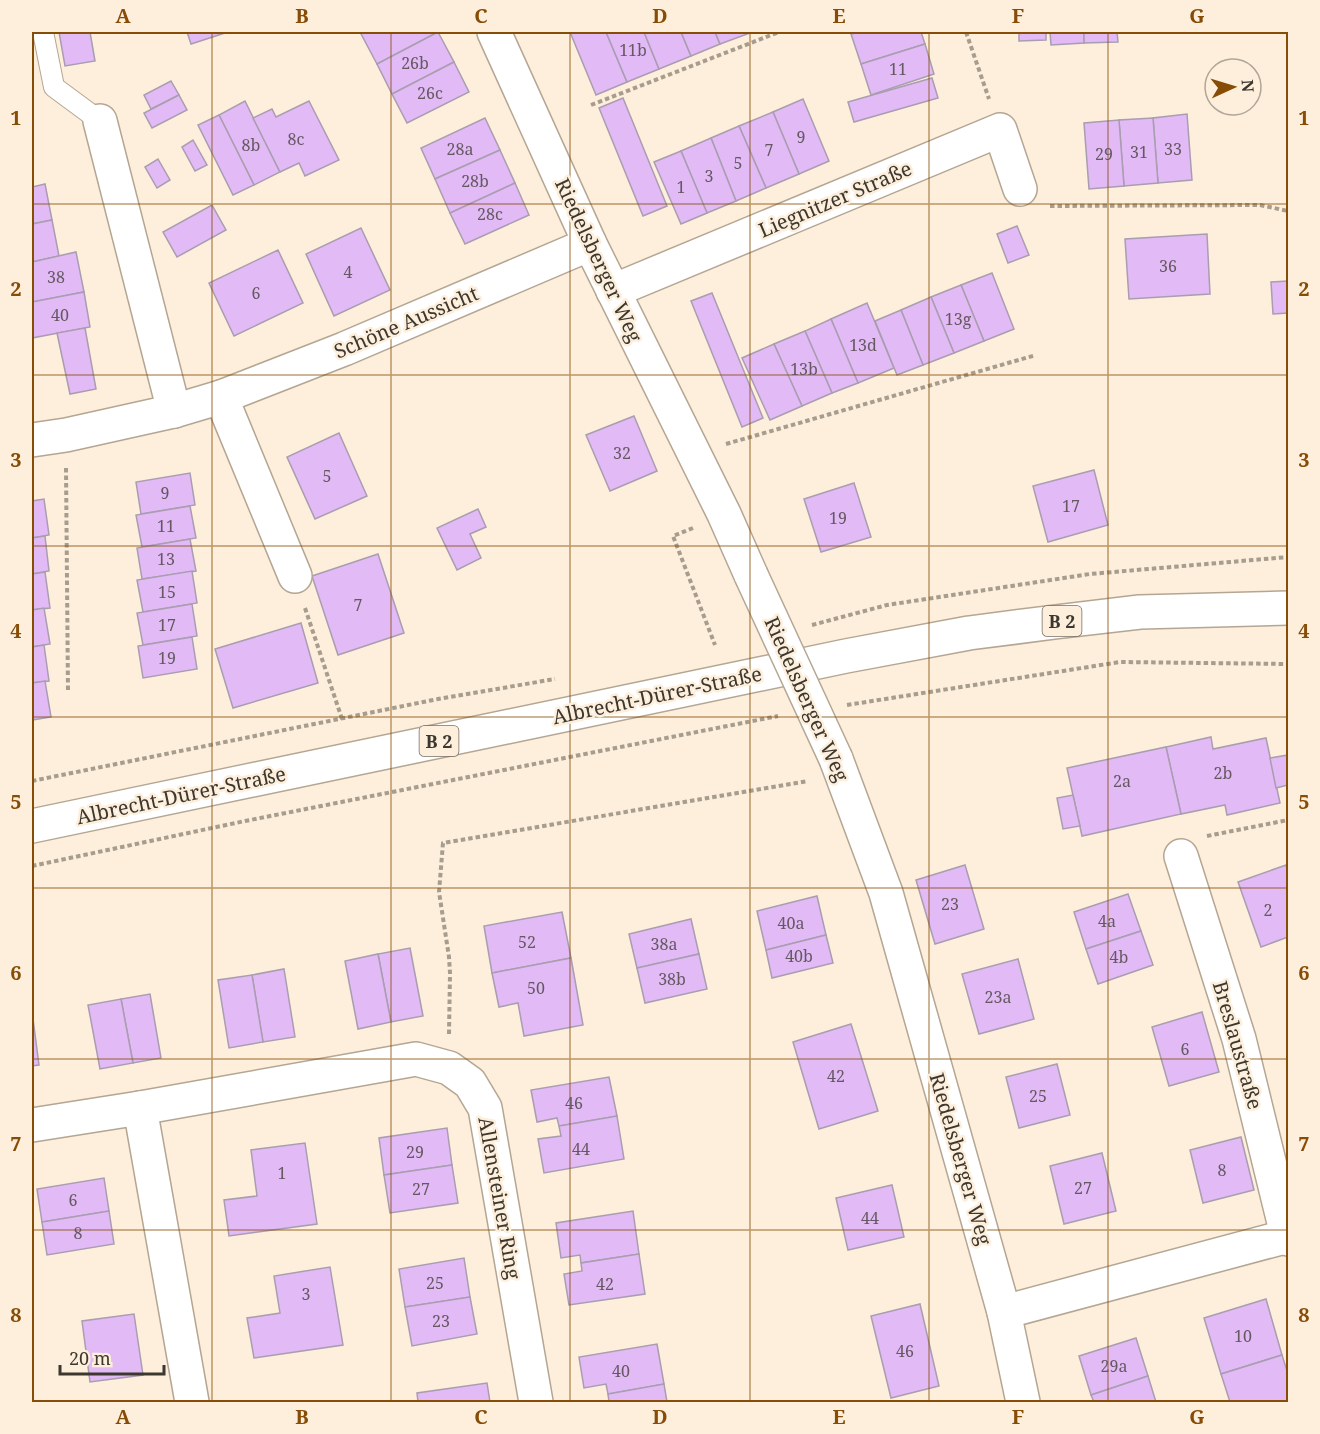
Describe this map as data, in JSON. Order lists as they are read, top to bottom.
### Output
{
  "streets": {
    "street": [
      "Liegnitzer Straße",
      "Riedelsberger Weg",
      "Schöne Aussicht",
      "B 2",
      "Albrecht-Dürer-Straße",
      "Breslaustraße",
      "Allensteiner Ring"
    ]
  },
  "crossings": [
    ["Liegnitzer Straße", "Riedelsberger Weg"],
    ["Riedelsberger Weg", "Schöne Aussicht"],
    ["Riedelsberger Weg", "Breslaustraße"]
  ],
  "house_numbers": [
    "11b",
    "26b",
    "11",
    "26c",
    "9",
    "8c",
    "8b",
    "28a",
    "33",
    "7",
    "31",
    "29",
    "5",
    "3",
    "28b",
    "1",
    "28c",
    "36",
    "4",
    "38",
    "6",
    "40",
    "13g",
    "13d",
    "13b",
    "32",
    "5",
    "9",
    "17",
    "19",
    "11",
    "13",
    "15",
    "7",
    "17",
    "19",
    "2b",
    "2a",
    "23",
    "2",
    "4a",
    "40a",
    "52",
    "38a",
    "40b",
    "4b",
    "38b",
    "50",
    "23a",
    "6",
    "42",
    "25",
    "46",
    "44",
    "29",
    "8",
    "1",
    "27",
    "27",
    "6",
    "44",
    "8",
    "25",
    "42",
    "3",
    "23",
    "10",
    "46",
    "29a",
    "40"
  ],
  "scale_bar": "20 m",
  "north": "right",
  "grid": {
    "columns": [
      "A",
      "B",
      "C",
      "D",
      "E",
      "F",
      "G"
    ],
    "rows": [
      "1",
      "2",
      "3",
      "4",
      "5",
      "6",
      "7",
      "8"
    ]
  }
}
